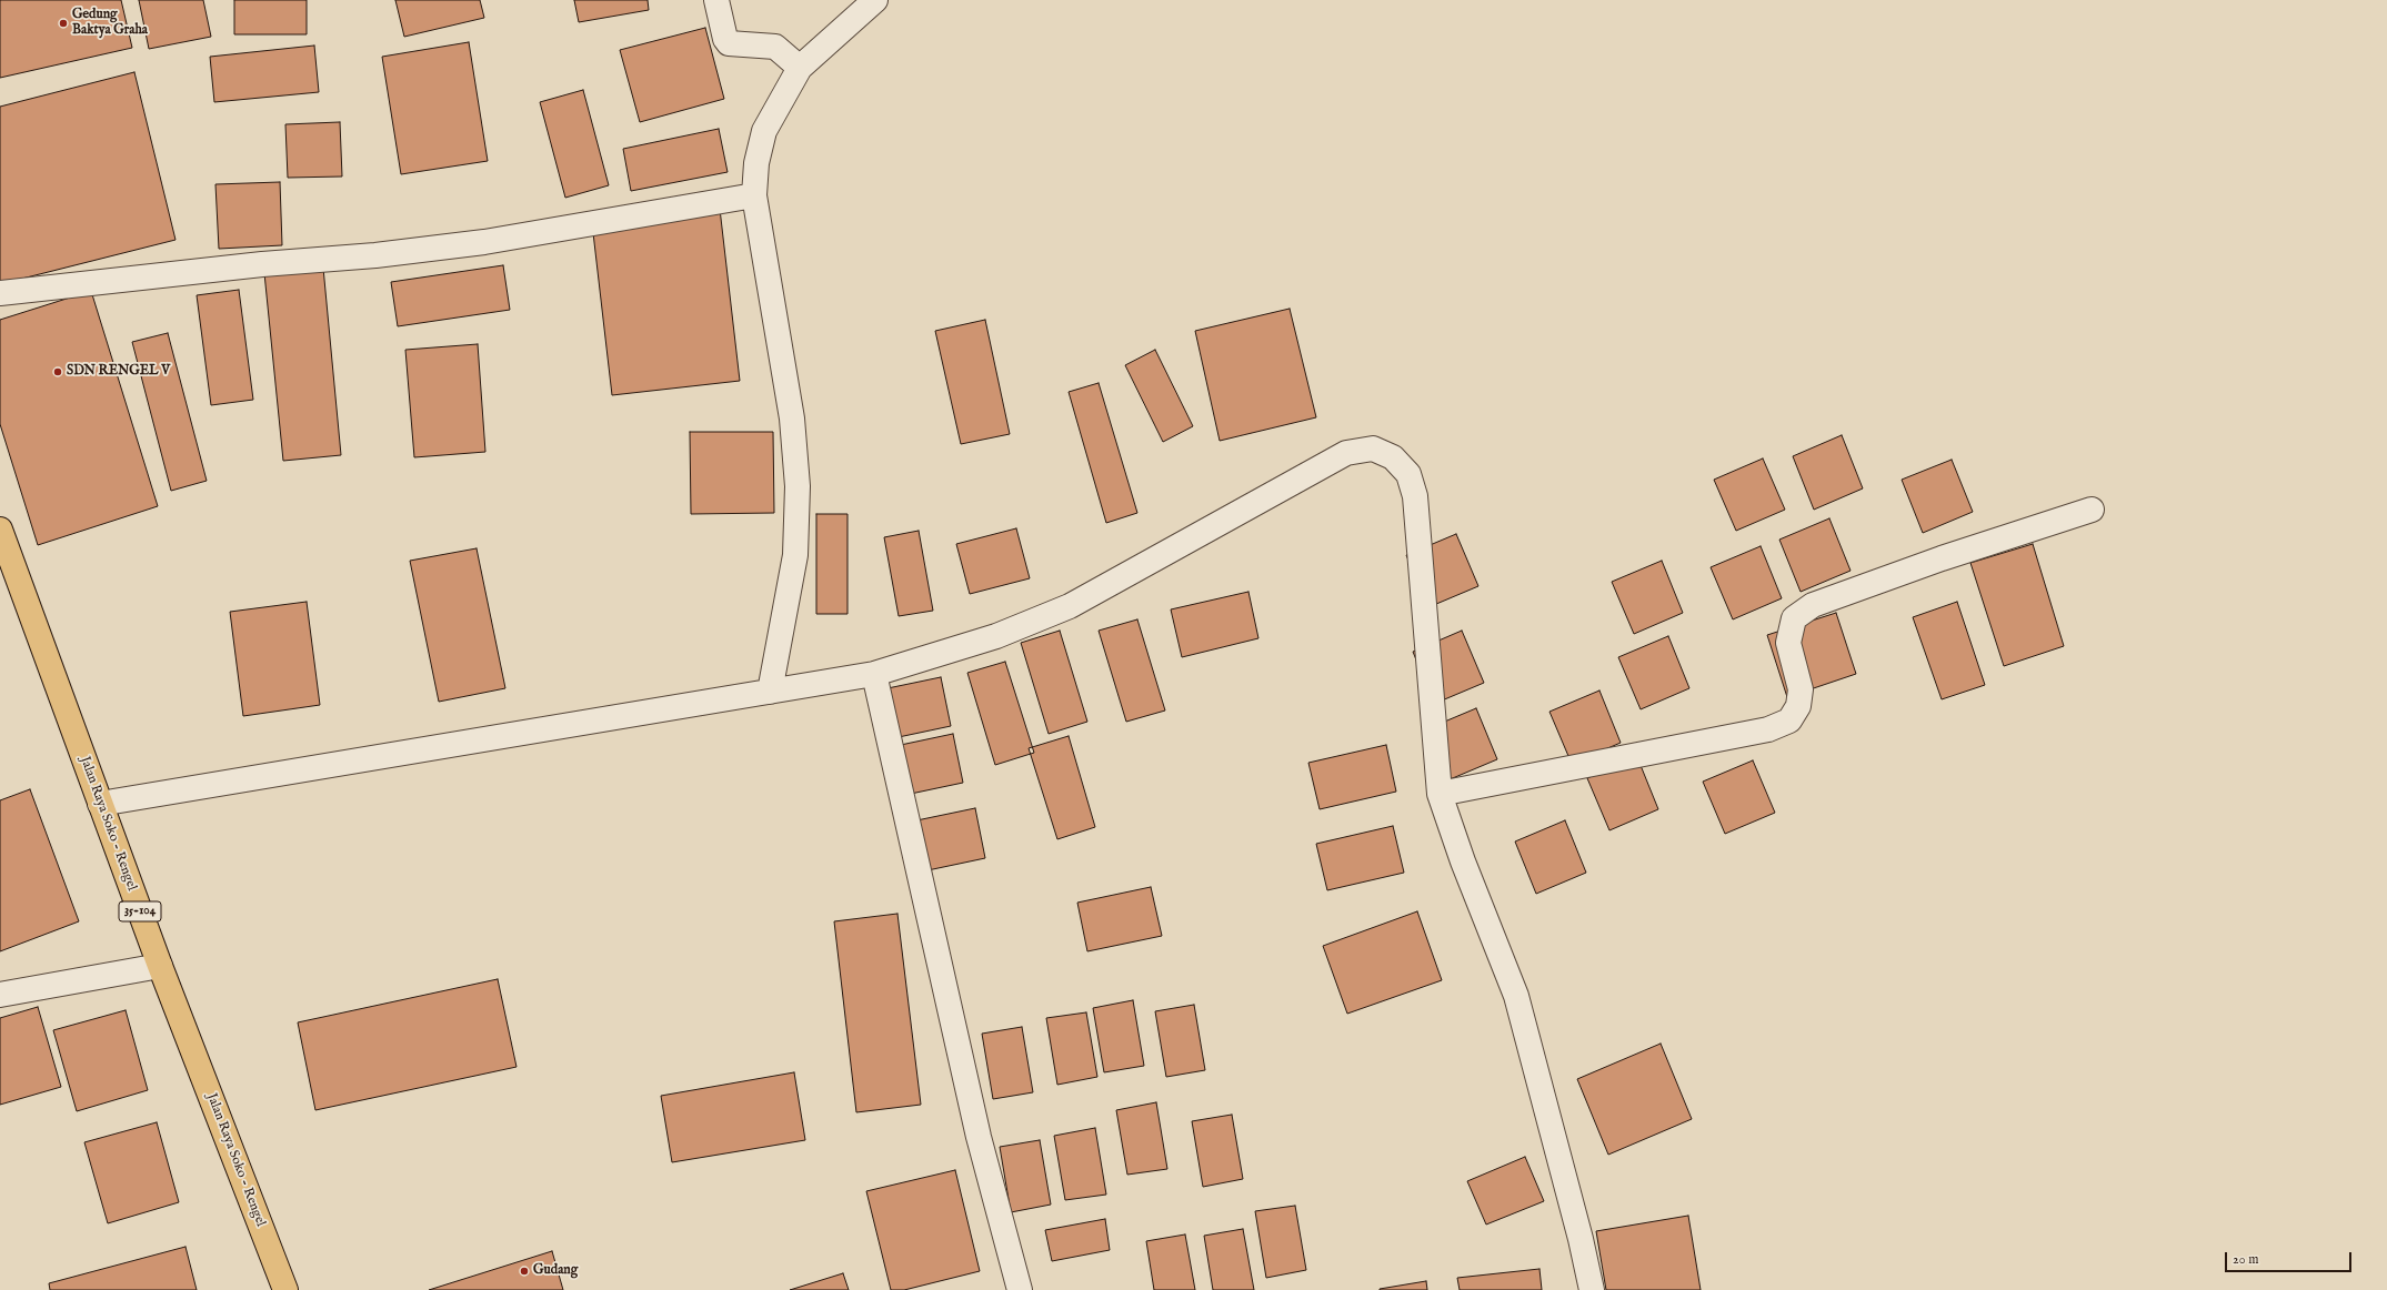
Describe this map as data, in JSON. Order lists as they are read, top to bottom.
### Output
{
  "streets": {
    "main road": ["Jalan Raya Soko - Rengel", "35-104"]
  },
  "places": ["Gedung Baktya Graha", "SDN RENGEL V", "Gudang"],
  "scale_bar": "20 m"
}
